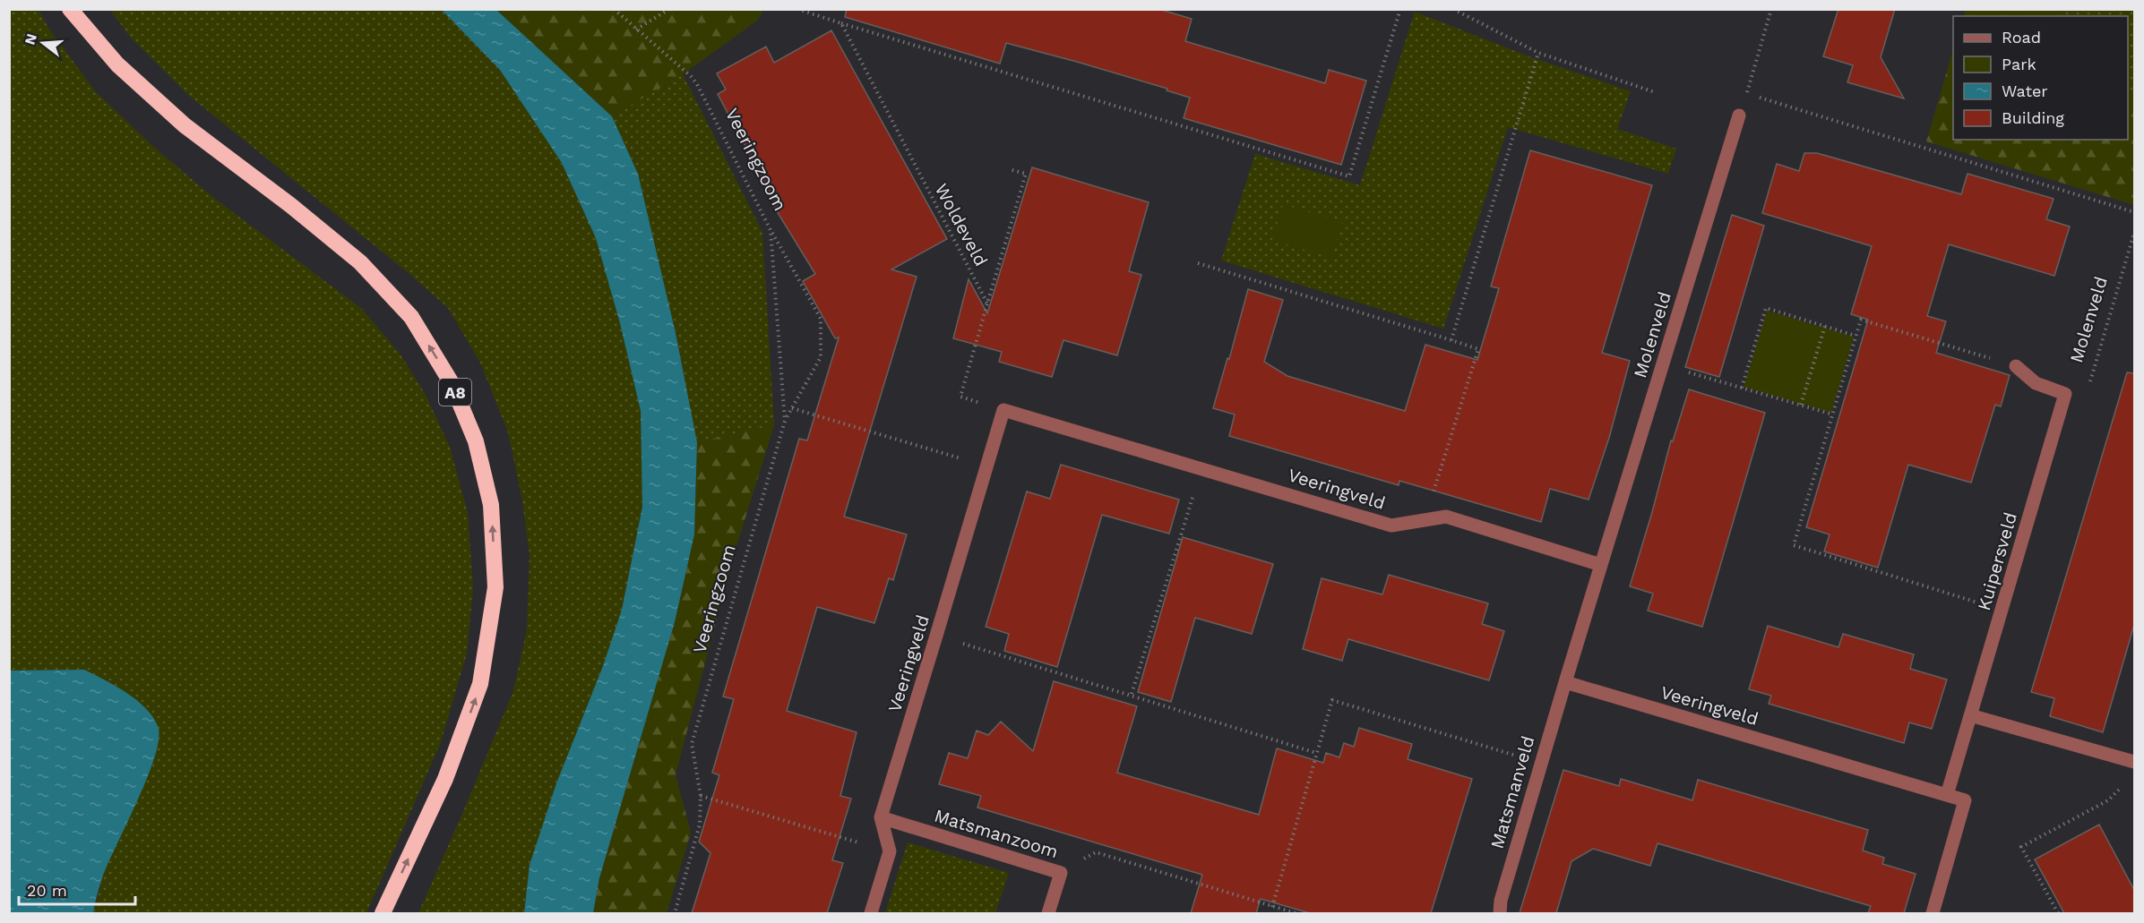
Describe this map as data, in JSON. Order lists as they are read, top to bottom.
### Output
{
  "streets": {
    "highway": ["A8"],
    "street": [
      "Molenveld",
      "Veeringveld",
      "Kuipersveld",
      "Matsmanveld",
      "Matsmanzoom"
    ],
    "path": ["Veeringzoom", "Woldeveld"]
  },
  "crossings": [
    ["Molenveld", "Veeringveld"],
    ["Molenveld", "Kuipersveld"],
    ["Veeringveld", "Kuipersveld"],
    ["Veeringveld", "Matsmanveld"],
    ["Veeringveld", "Matsmanzoom"]
  ],
  "legend": [
    "Road",
    "Park",
    "Water",
    "Building"
  ],
  "scale_bar": "20 m",
  "north": "left"
}
